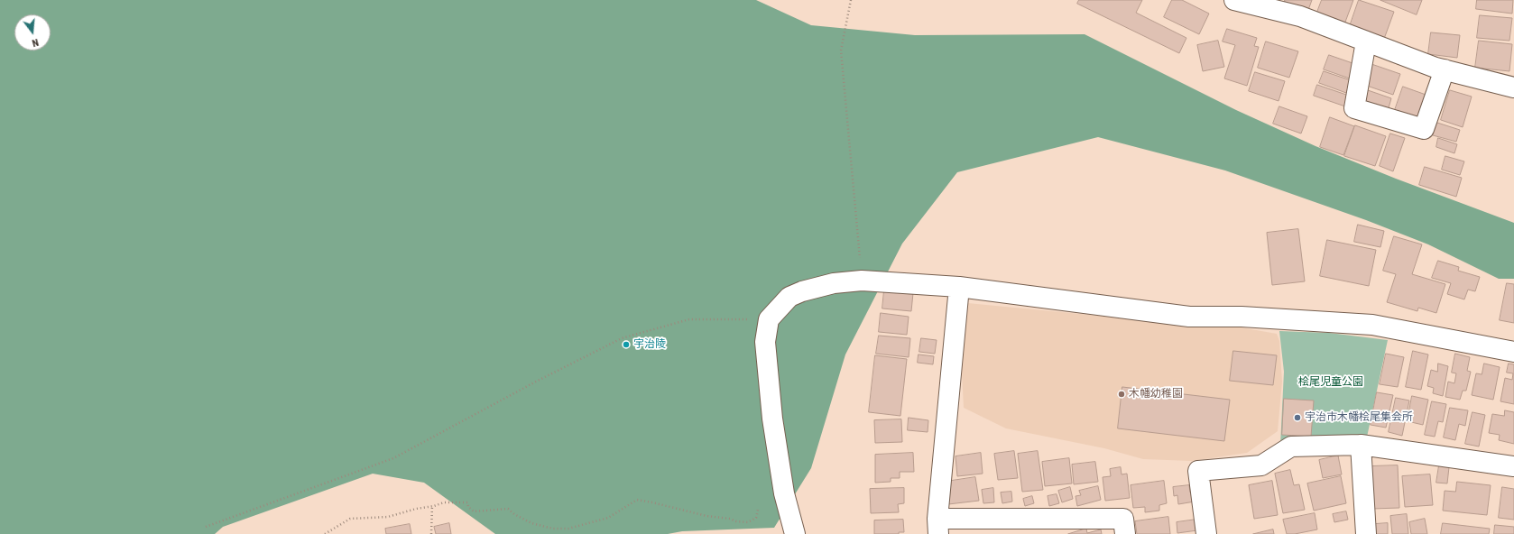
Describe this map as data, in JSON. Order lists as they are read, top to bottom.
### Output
{
  "parks": ["桧尾児童公園"],
  "places": ["宇治陵", "木幡幼稚園", "宇治市木幡桧尾集会所"],
  "north": "bottom"
}
